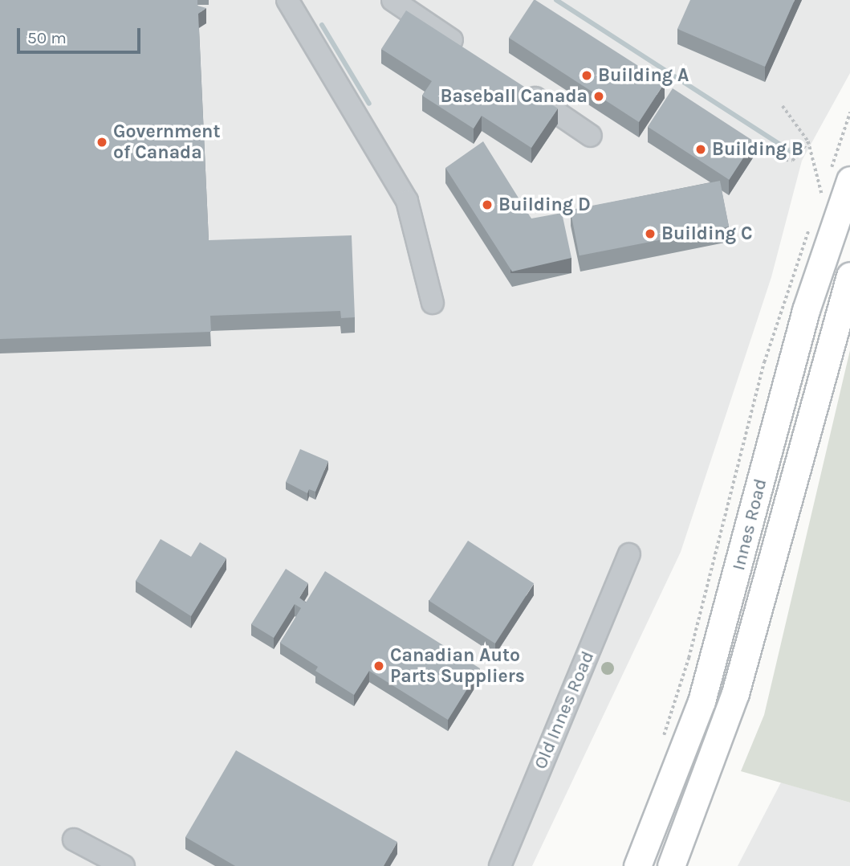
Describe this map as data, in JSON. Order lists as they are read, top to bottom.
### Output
{
  "streets": {
    "main road": ["Innes Road"],
    "street": ["Old Innes Road"]
  },
  "places": [
    "Building A",
    "Baseball Canada",
    "Government of Canada",
    "Building B",
    "Building D",
    "Building C",
    "Canadian Auto Parts Suppliers"
  ],
  "scale_bar": "50 m"
}
